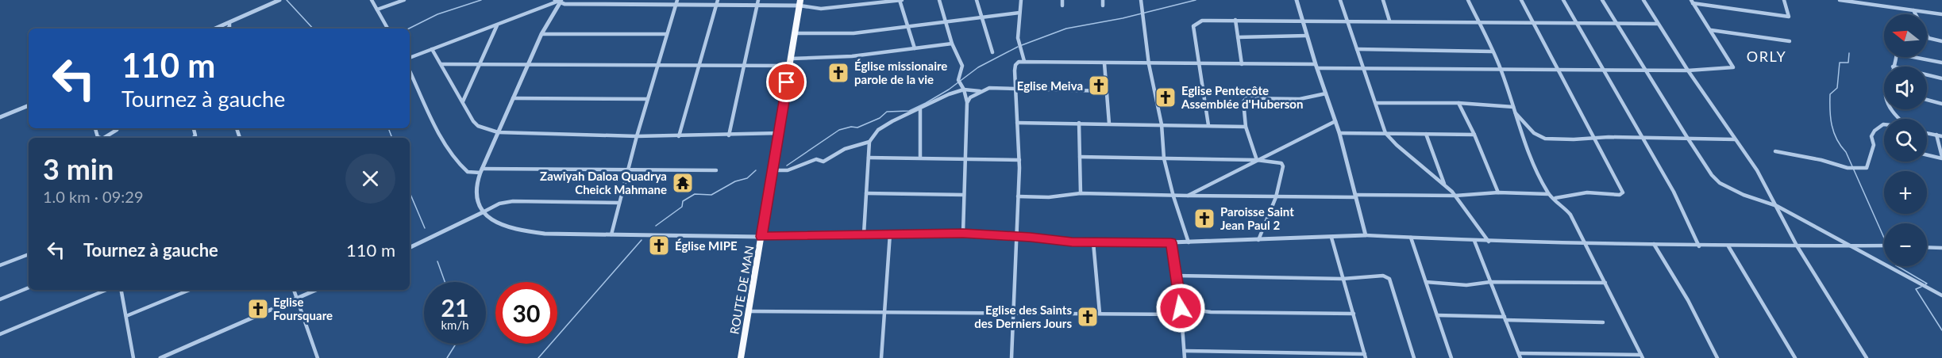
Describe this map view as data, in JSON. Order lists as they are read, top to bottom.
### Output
{
  "streets": {
    "highway": ["ROUTE DE MAN"]
  },
  "districts": ["ORLY"],
  "places": {
    "church": [
      "Église missionaire parole de la vie",
      "Eglise Meiva",
      "Eglise Pentecôte Assemblée d'Huberson",
      "Paroisse Saint Jean Paul 2",
      "Église MIPE",
      "Eglise Foursquare",
      "Eglise des Saints des Derniers Jours"
    ],
    "temple": ["Zawiyah Daloa Quadrya Cheick Mahmane"]
  },
  "north": "left",
  "page": {
    "map_buttons": ["+", "−"],
    "turn": ["110 m", "Tournez à gauche"],
    "heading": ["3 min", "1.0 km · 09:29"],
    "list": [
      {
        "name": "Tournez à gauche",
        "value": "110 m"
      }
    ],
    "speed": "21 km/h",
    "limit": "30"
  }
}
